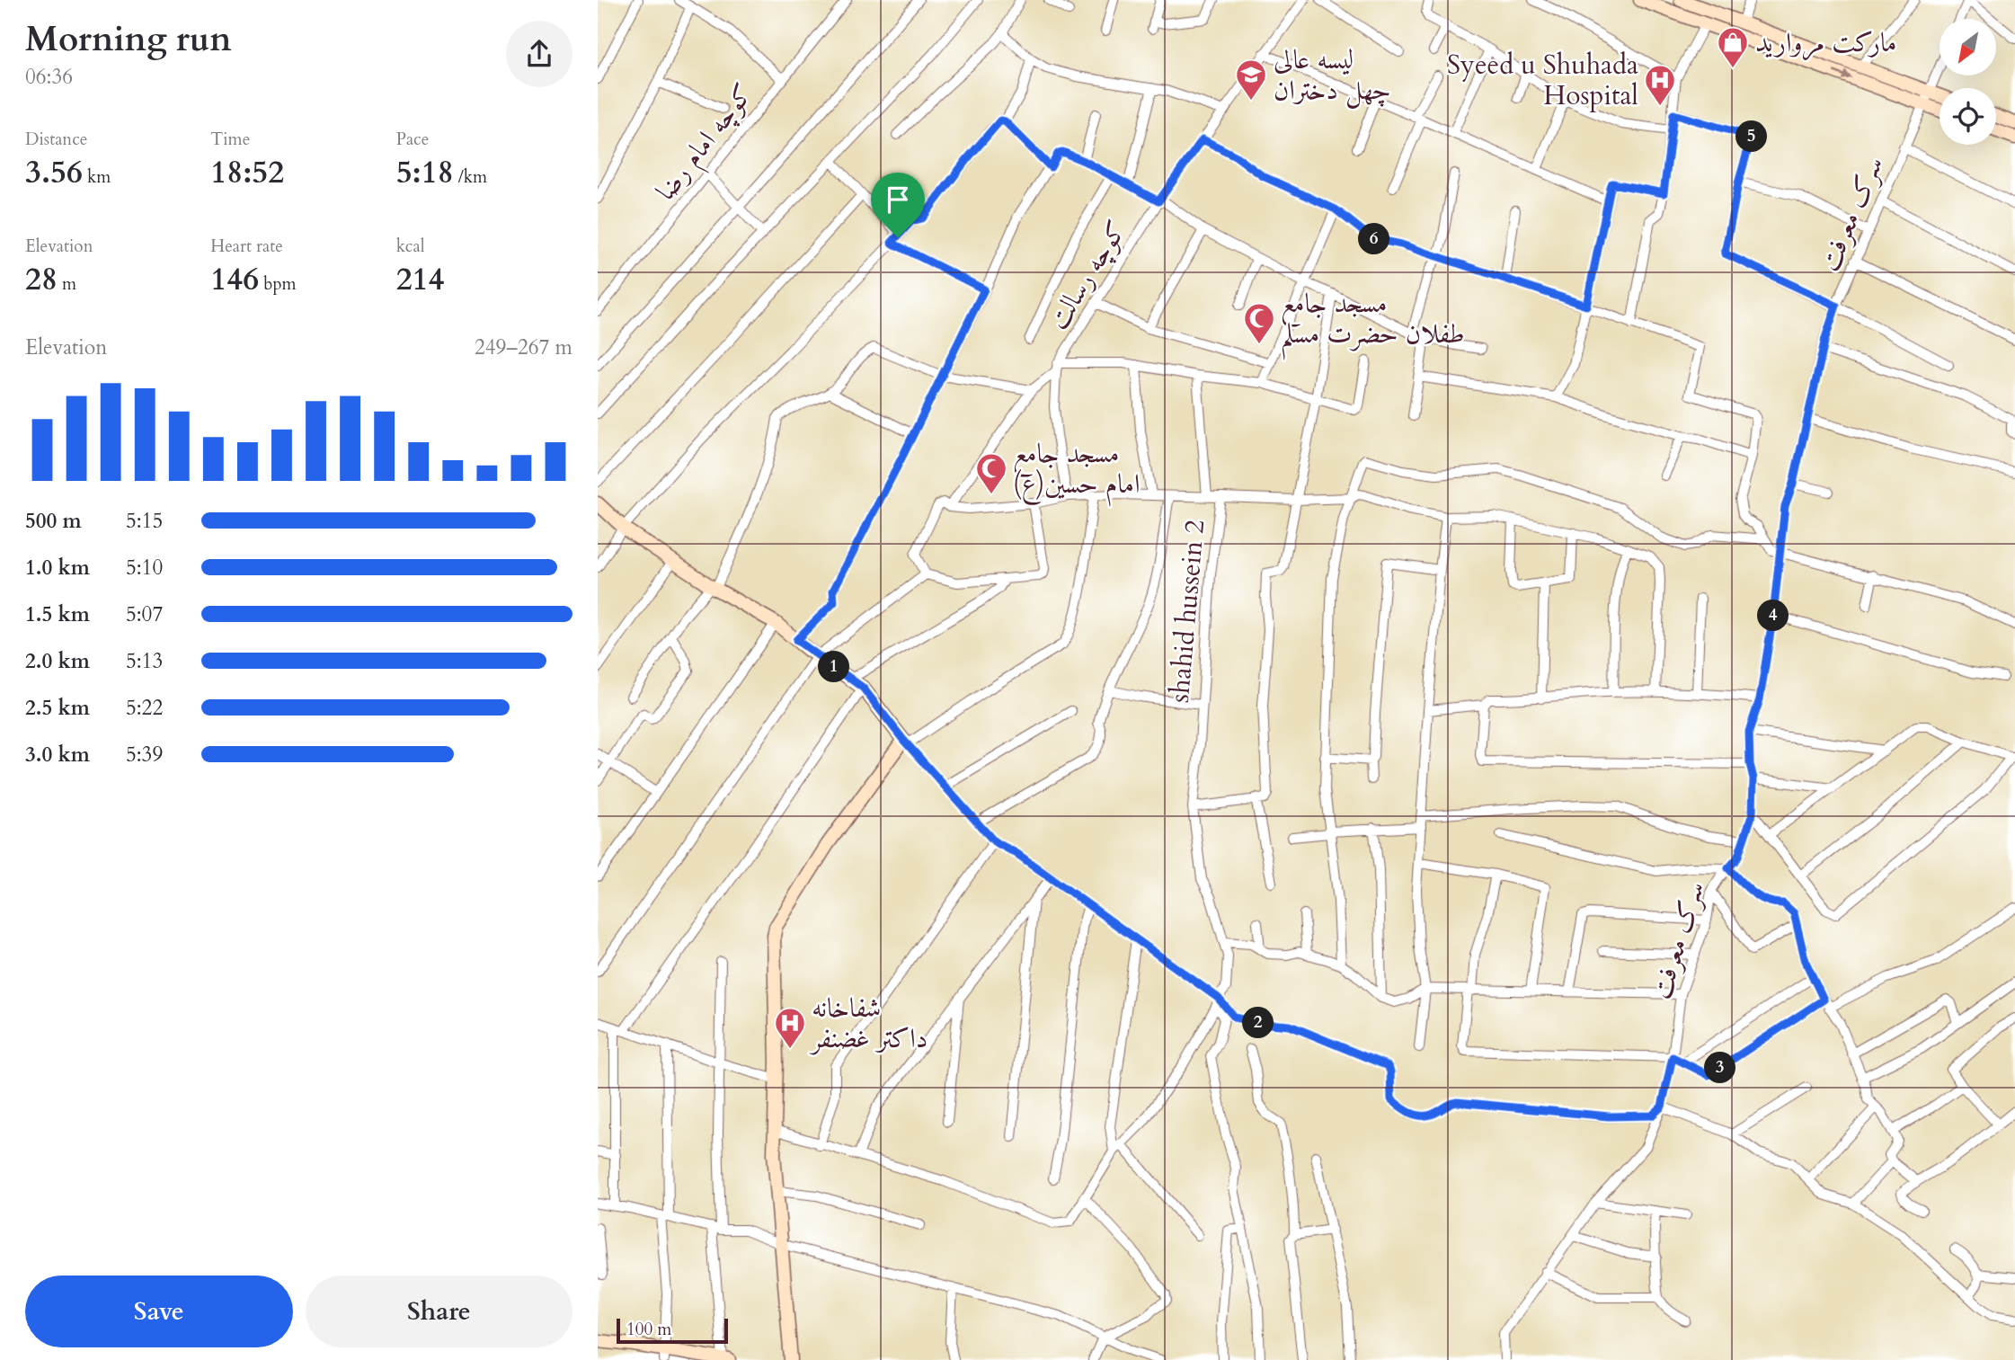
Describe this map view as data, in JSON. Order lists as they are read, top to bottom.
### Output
{
  "streets": {
    "street": [
      "کوچه امام رضا",
      "سرک معرفت",
      "کوچه رسالت",
      "shahid hussein 2"
    ]
  },
  "crossings": [
    ["کوچه رسالت", "shahid hussein 2"]
  ],
  "places": {
    "shop": ["مارکت مروارید"],
    "school or university": ["لیسه عالی چهل دختران"],
    "hospital": ["Syeed u Shuhada Hospital", "شفاخانه داکتر غضنفر"],
    "mosque": ["مسجد جامع طفلان حضرت مسلم", "مسجد جامع امام حسین(ع)"]
  },
  "scale_bar": "100 m",
  "north": "bottom left",
  "page": {
    "heading": ["Morning run", "06:36"],
    "stats": [
      ["Distance", "3.56 km"],
      ["Time", "18:52"],
      ["Pace", "5:18 /km"],
      ["Elevation", "28 m"],
      ["Heart rate", "146 bpm"],
      ["kcal", "214"]
    ],
    "pins": [
      "5",
      "6",
      "4",
      "1",
      "2",
      "3"
    ],
    "chart": ["Elevation", "249–267 m"],
    "list": [
      {
        "name": "500 m",
        "note": "5:15"
      },
      {
        "name": "1.0 km",
        "note": "5:10"
      },
      {
        "name": "1.5 km",
        "note": "5:07"
      },
      {
        "name": "2.0 km",
        "note": "5:13"
      },
      {
        "name": "2.5 km",
        "note": "5:22"
      },
      {
        "name": "3.0 km",
        "note": "5:39"
      }
    ],
    "buttons": ["Save", "Share"],
    "scale": "100 m"
  }
}
